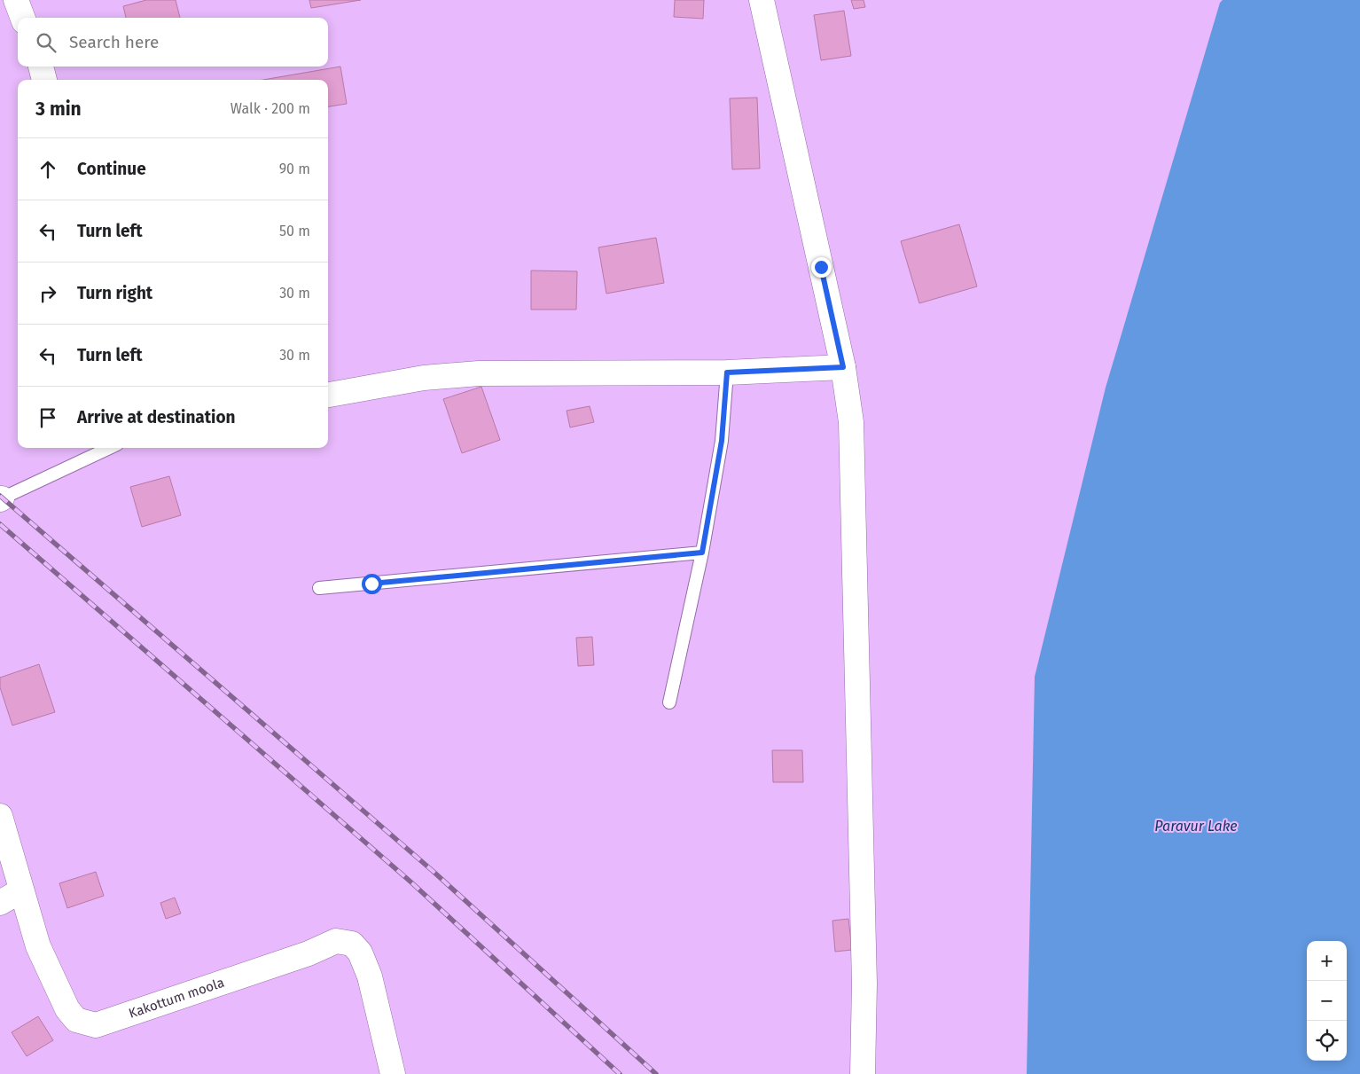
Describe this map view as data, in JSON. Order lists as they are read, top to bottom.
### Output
{
  "streets": {
    "street": ["Kakottum moola"]
  },
  "water": ["Paravur Lake"],
  "page": {
    "search": "Search here",
    "heading": ["3 min", "Walk · 200 m"],
    "list": [
      ["Continue", "90 m"],
      ["Turn left", "50 m"],
      ["Turn right", "30 m"],
      ["Turn left", "30 m"],
      "Arrive at destination"
    ],
    "map_buttons": ["+", "−"]
  }
}
